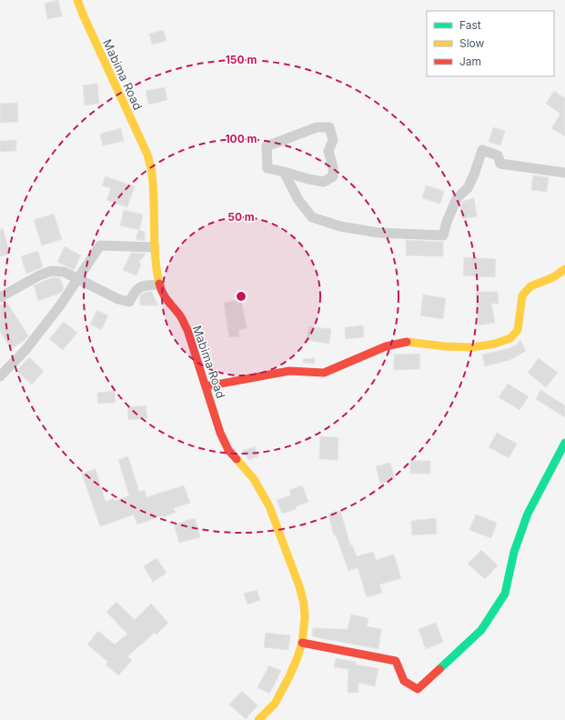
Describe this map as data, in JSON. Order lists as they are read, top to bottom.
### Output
{
  "streets": {
    "street": ["Mabima Road"]
  },
  "legend": ["Fast", "Slow", "Jam"],
  "rings": ["150 m", "100 m", "50 m"]
}
